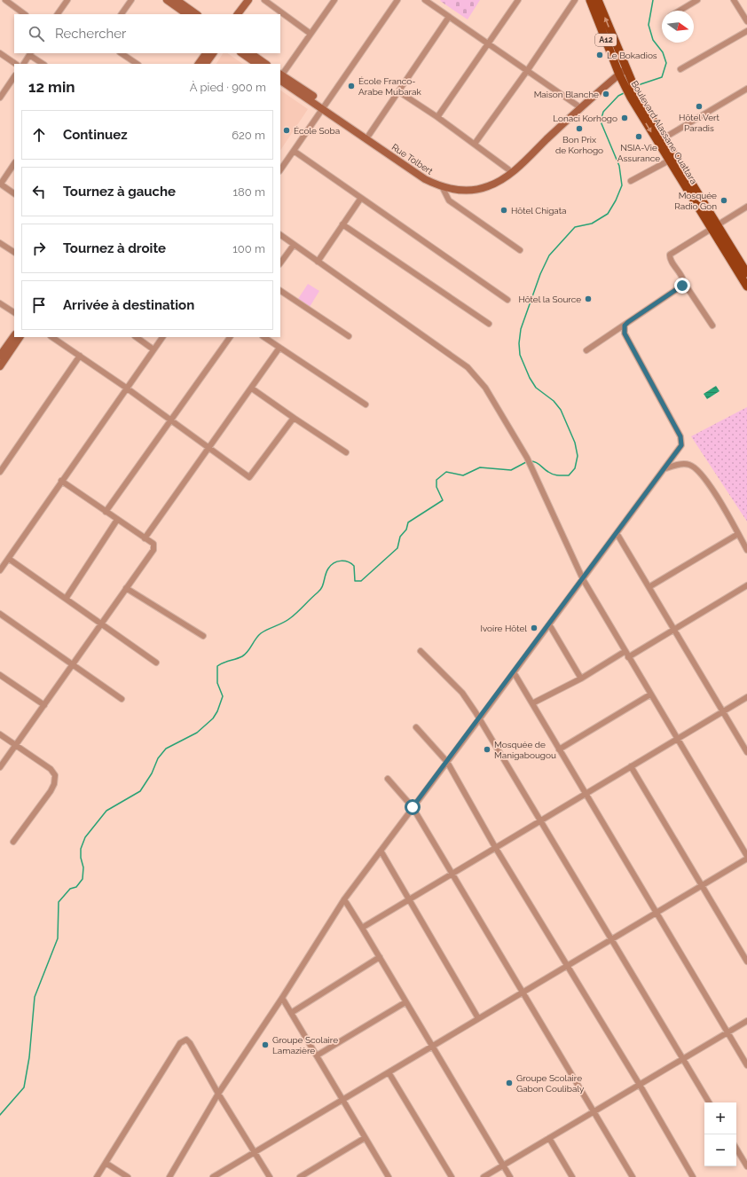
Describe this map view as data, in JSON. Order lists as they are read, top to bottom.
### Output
{
  "streets": {
    "main road": ["A12", "Boulevard Alassane Ouattara"],
    "street": ["Rue Tolbert"]
  },
  "crossings": [
    ["Boulevard Alassane Ouattara", "Rue Tolbert"]
  ],
  "places": [
    "Le Bokadios",
    "École Franco- Arabe Mubarak",
    "Maison Blanche",
    "Hôtel Vert Paradis",
    "Lonaci Korhogo",
    "Bon Prix de Korhogo",
    "École Soba",
    "NSIA-Vie Assurance",
    "Mosquée Radio Gon",
    "Hôtel Chigata",
    "Hôtel la Source",
    "Ivoire Hôtel",
    "Mosquée de Manigabougou",
    "Groupe Scolaire Lamazière",
    "Groupe Scolaire Gabon Coulibaly"
  ],
  "north": "right",
  "page": {
    "search": "Rechercher",
    "heading": ["12 min", "À pied · 900 m"],
    "list": [
      ["Continuez", "620 m"],
      ["Tournez à gauche", "180 m"],
      ["Tournez à droite", "100 m"],
      "Arrivée à destination"
    ],
    "map_buttons": ["+", "−"]
  }
}
